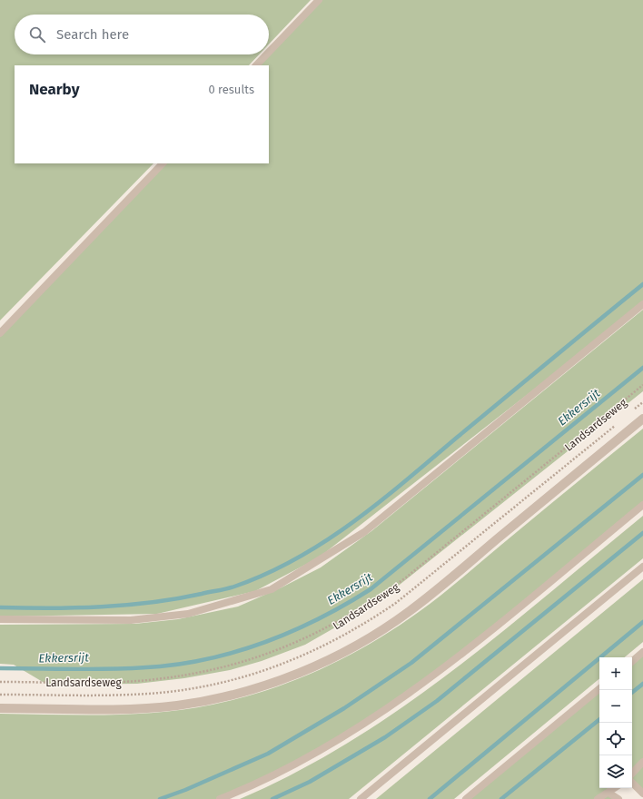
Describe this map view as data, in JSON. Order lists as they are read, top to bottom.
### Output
{
  "streets": {
    "path": ["Landsardseweg"]
  },
  "water": ["Ekkersrijt"],
  "page": {
    "search": "Search here",
    "heading": ["Nearby", "0 results"],
    "map_buttons": ["+", "−"]
  }
}
